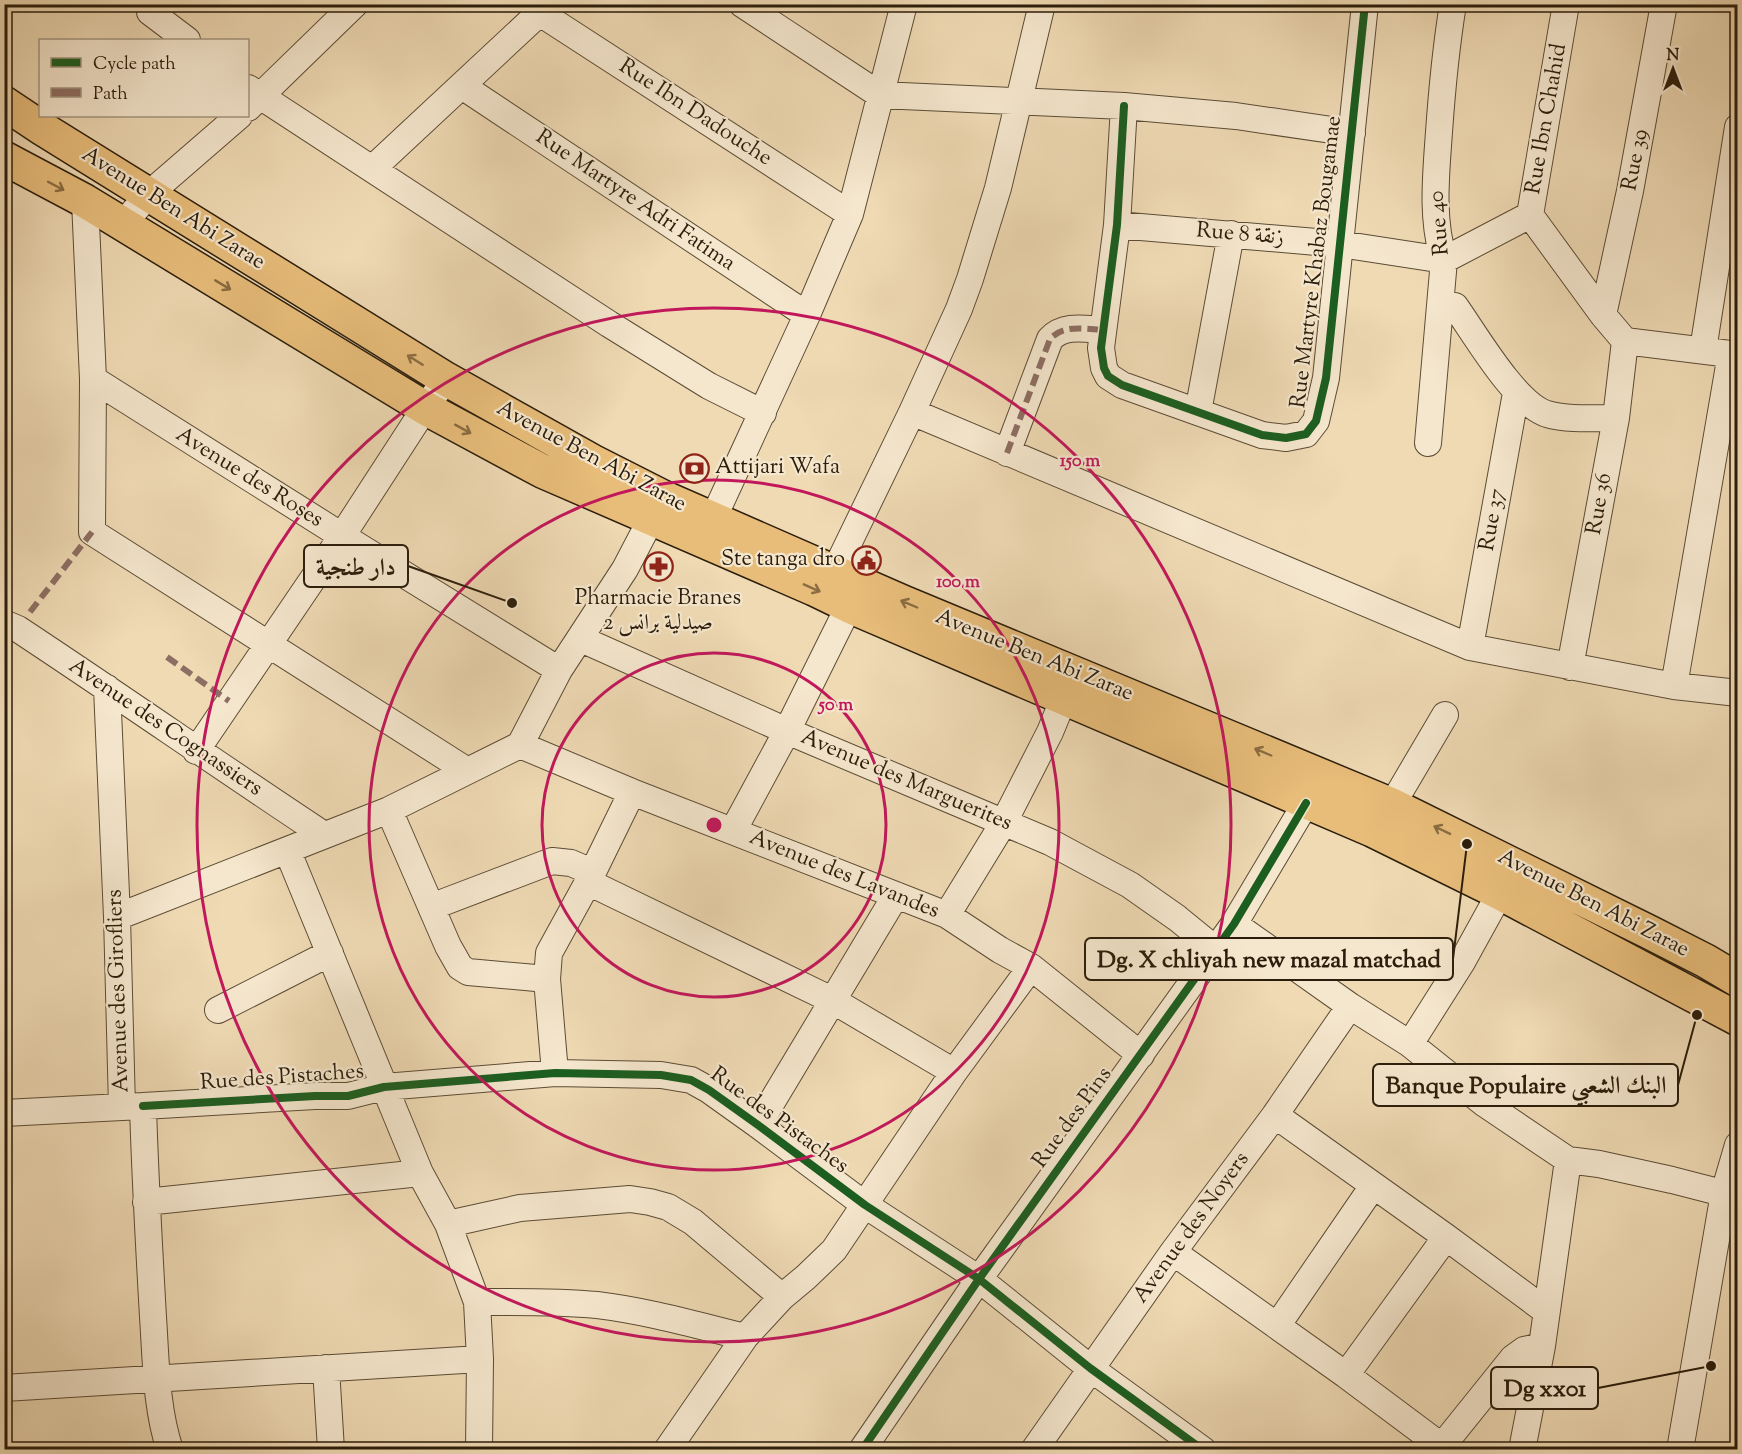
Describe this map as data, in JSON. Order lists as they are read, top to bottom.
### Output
{
  "streets": {
    "main road": ["Avenue Ben Abi Zarae"],
    "street": [
      "Rue Ibn Dadouche",
      "Rue Ibn Chahid",
      "Rue 39",
      "Rue Martyre Adri Fatima",
      "Rue 40",
      "Rue 8 زنقة",
      "Rue Martyre Khabaz Bougamae",
      "Avenue des Roses",
      "Rue 36",
      "Rue 37",
      "Avenue des Cognassiers",
      "Avenue des Marguerites",
      "Avenue des Lavandes",
      "Avenue des Girofliers",
      "Rue des Pistaches",
      "Rue des Pins",
      "Avenue des Noyers"
    ]
  },
  "crossings": [
    ["Rue Ibn Chahid", "Rue 39"],
    ["Rue Ibn Chahid", "Rue 36"],
    ["Avenue Ben Abi Zarae", "Rue des Pins"],
    ["Rue 40", "Rue 8 زنقة"],
    ["Rue 8 زنقة", "Rue Martyre Khabaz Bougamae"],
    ["Avenue des Cognassiers", "Avenue des Girofliers"],
    ["Avenue des Marguerites", "Rue des Pins"],
    ["Avenue des Lavandes", "Rue des Pins"],
    ["Avenue des Girofliers", "Rue des Pistaches"],
    ["Rue des Pistaches", "Rue des Pins"],
    ["Rue des Pistaches", "Avenue des Noyers"]
  ],
  "places": {
    "bank": ["Attijari Wafa"],
    "public building": ["Ste tanga dro"],
    "pharmacy": ["Pharmacie Branes 2 صيدلية برانس"],
    "other": [
      "دار طنجية",
      "Dg. X chliyah new mazal matchad",
      "Banque Populaire البنك الشعبي",
      "Dg xx01"
    ]
  },
  "legend": ["Cycle path", "Path"],
  "north": "top",
  "rings": ["150 m", "100 m", "50 m"]
}
